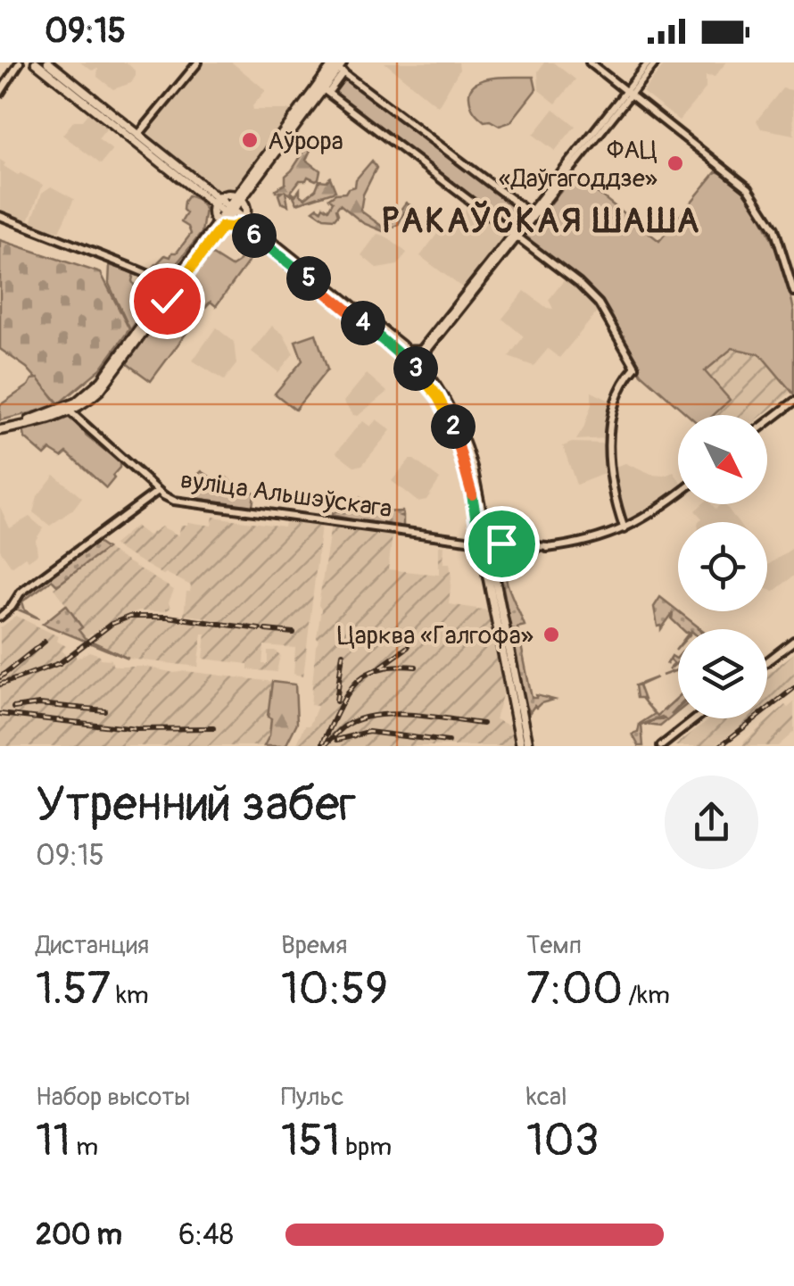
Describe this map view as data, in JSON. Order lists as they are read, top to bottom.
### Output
{
  "streets": {
    "main road": ["вуліца Альшэўскага"]
  },
  "districts": ["РАКАЎСКАЯ ШАША"],
  "places": ["Аўрора", "ФАЦ «Даўгагоддзе»", "Царква «Галгофа»"],
  "north": "bottom right",
  "page": {
    "status": "09:15",
    "pins": [
      "6",
      "5",
      "4",
      "3",
      "2"
    ],
    "heading": ["Утренний забег", "09:15"],
    "stats": [
      ["Дистанция", "1.57 km"],
      ["Время", "10:59"],
      ["Темп", "7:00 /km"],
      ["Набор высоты", "11 m"],
      ["Пульс", "151 bpm"],
      ["kcal", "103"]
    ],
    "list": [
      {
        "name": "200 m",
        "note": "6:48"
      }
    ]
  }
}
